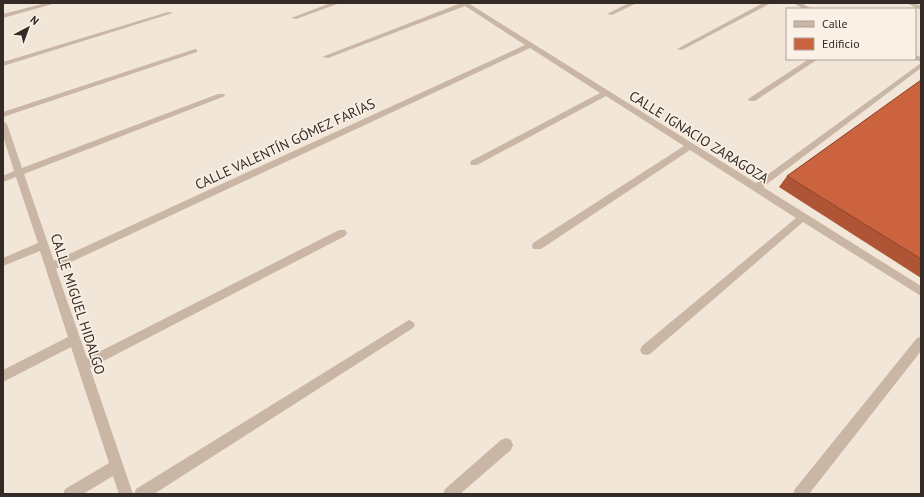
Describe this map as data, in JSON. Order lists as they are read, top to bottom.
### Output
{
  "streets": {
    "street": ["CALLE IGNACIO ZARAGOZA", "CALLE VALENTÍN GÓMEZ FARÍAS", "CALLE MIGUEL HIDALGO"]
  },
  "crossings": [
    ["CALLE IGNACIO ZARAGOZA", "CALLE VALENTÍN GÓMEZ FARÍAS"],
    ["CALLE VALENTÍN GÓMEZ FARÍAS", "CALLE MIGUEL HIDALGO"]
  ],
  "legend": ["Calle", "Edificio"],
  "north": "top right"
}
